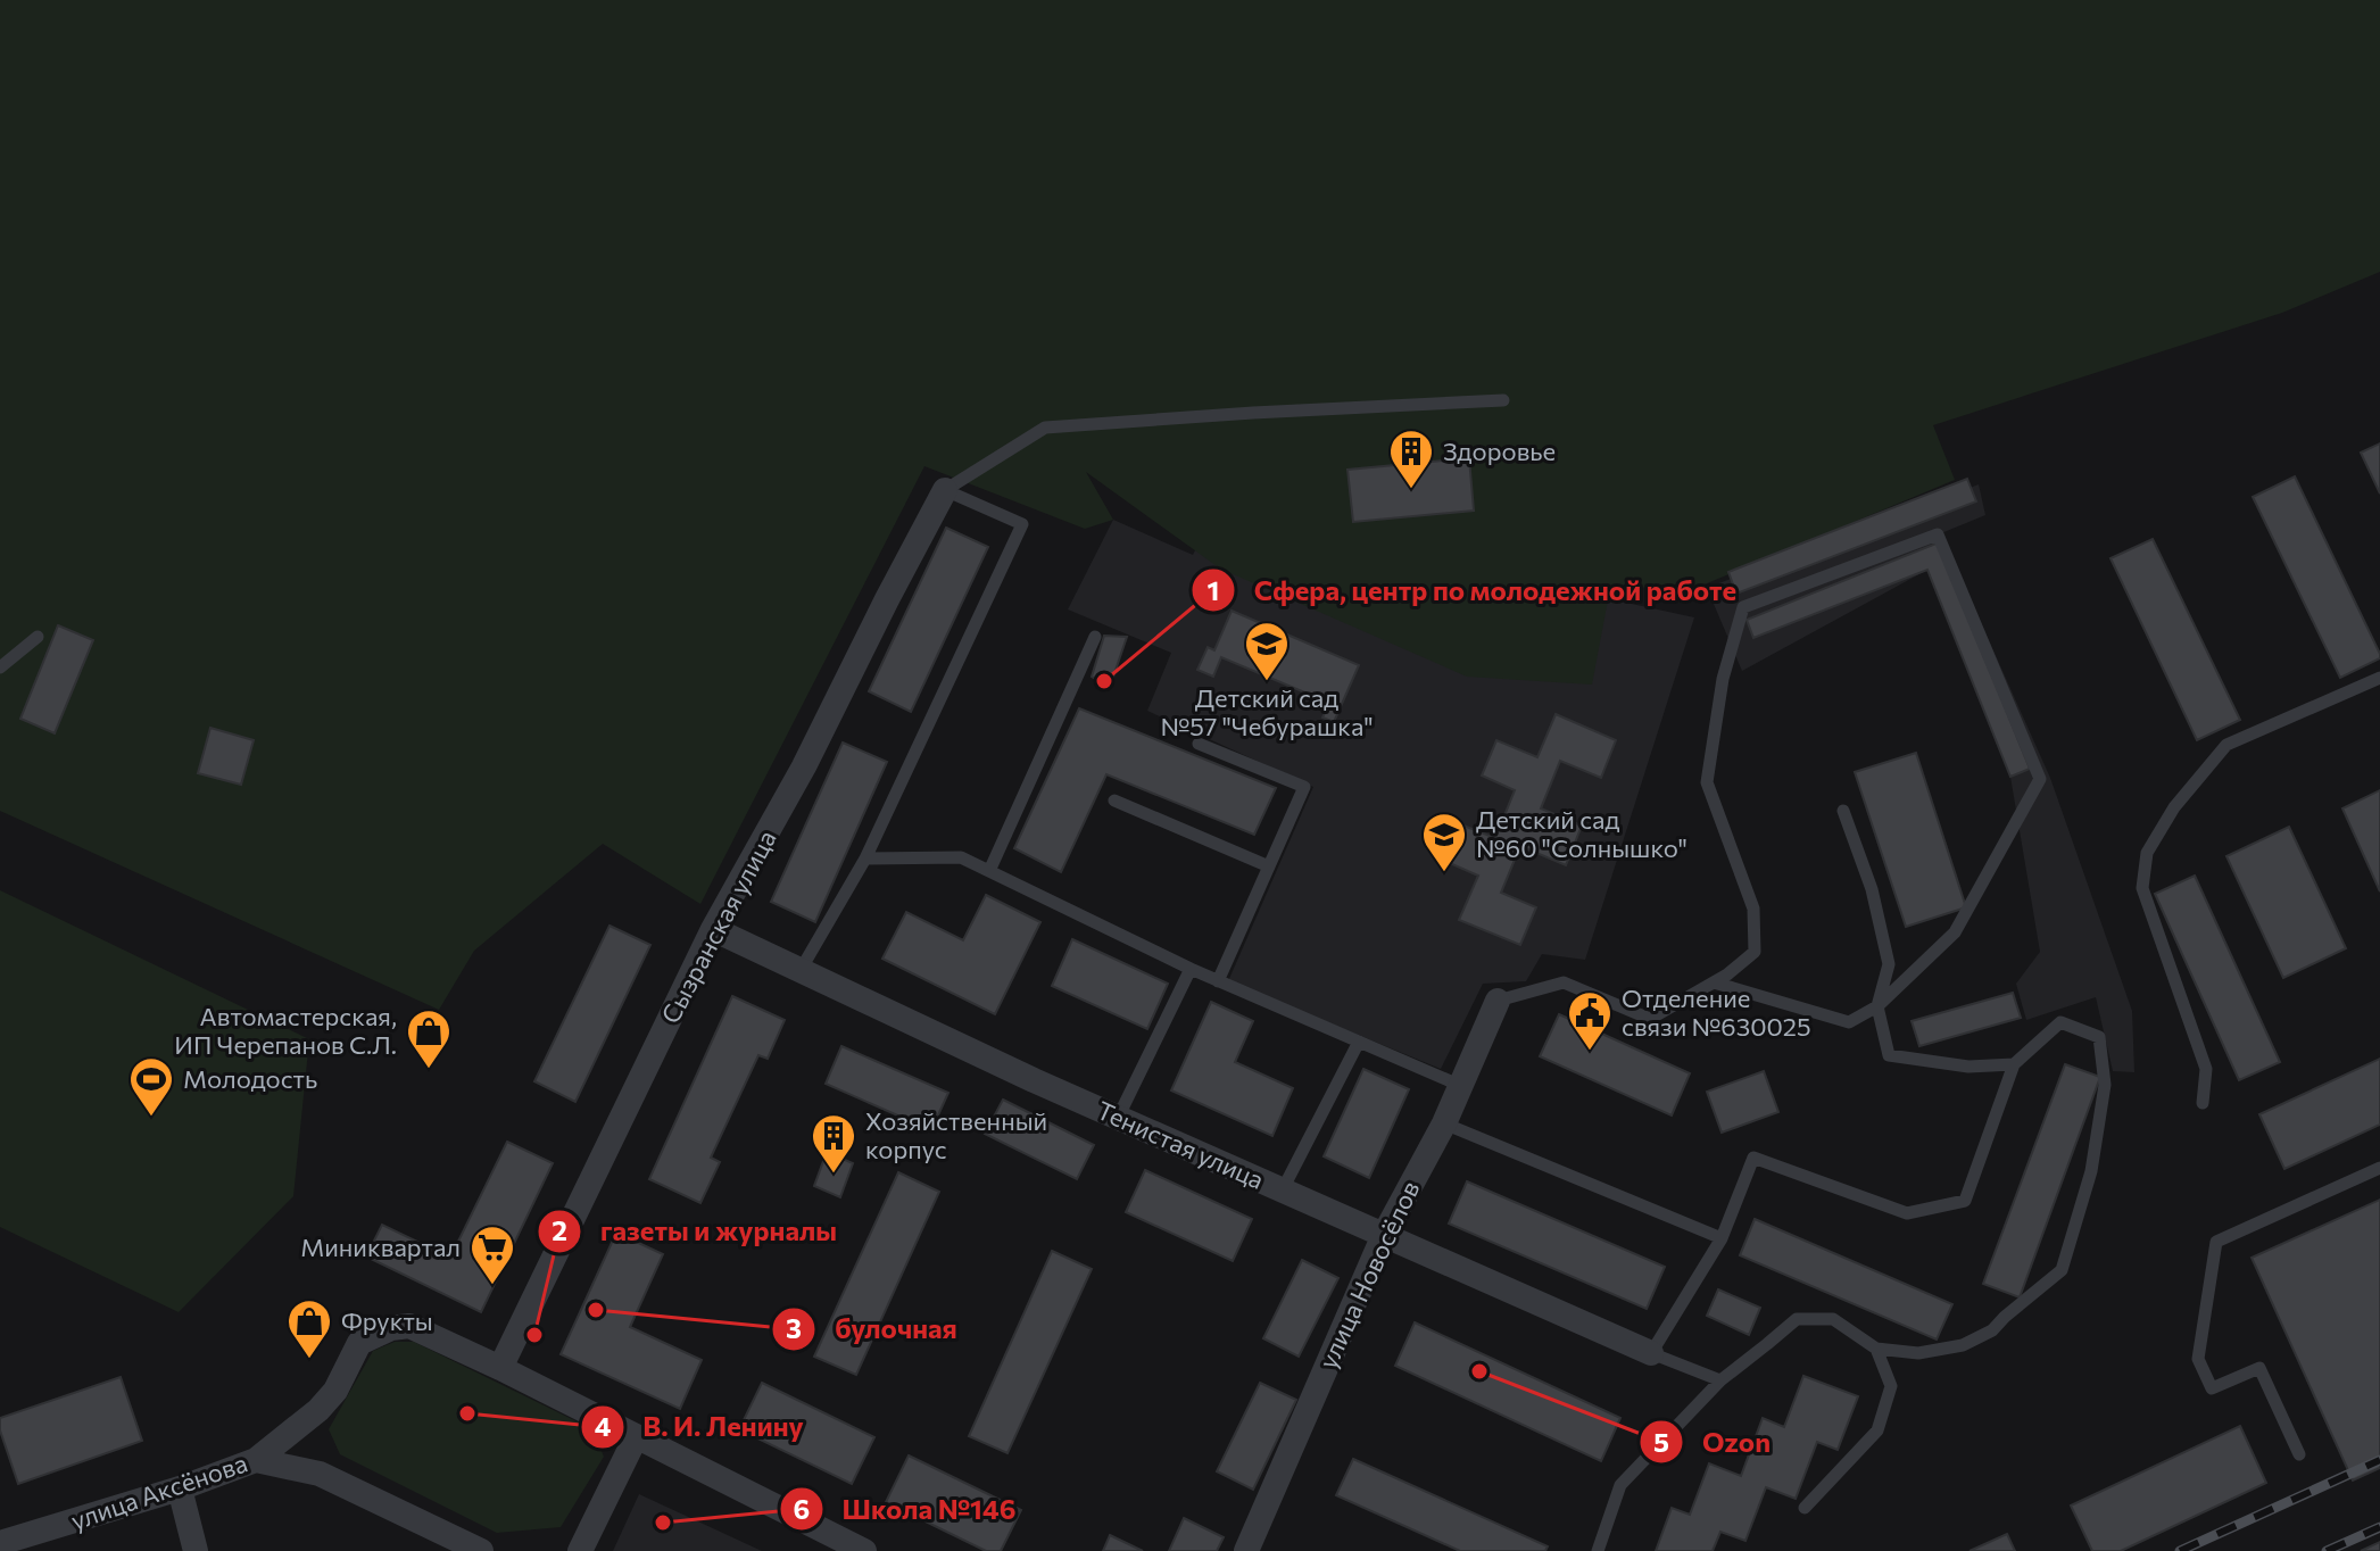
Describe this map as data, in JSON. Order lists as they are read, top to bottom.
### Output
{
  "streets": {
    "street": [
      "Сызранская улица",
      "Тенистая улица",
      "улица Новосёлов",
      "улица Аксёнова"
    ]
  },
  "crossings": [
    ["Сызранская улица", "Тенистая улица"],
    ["Сызранская улица", "улица Аксёнова"],
    ["Тенистая улица", "улица Новосёлов"]
  ],
  "places": {
    "building": ["Здоровье", "Хозяйственный корпус"],
    "other": [
      "Сфера, центр по молодежной работе",
      "булочная",
      "газеты и журналы",
      "Ozon",
      "В. И. Ленину",
      "Школа №146"
    ],
    "school or university": ["Детский сад №57 \"Чебурашка\"", "Детский сад №60 \"Солнышко\""],
    "public building": ["Отделение связи №630025"],
    "shop": ["Автомастерская, ИП Черепанов С.Л.", "Фрукты"],
    "sports": ["Молодость"],
    "supermarket": ["Миниквартал"]
  }
}
